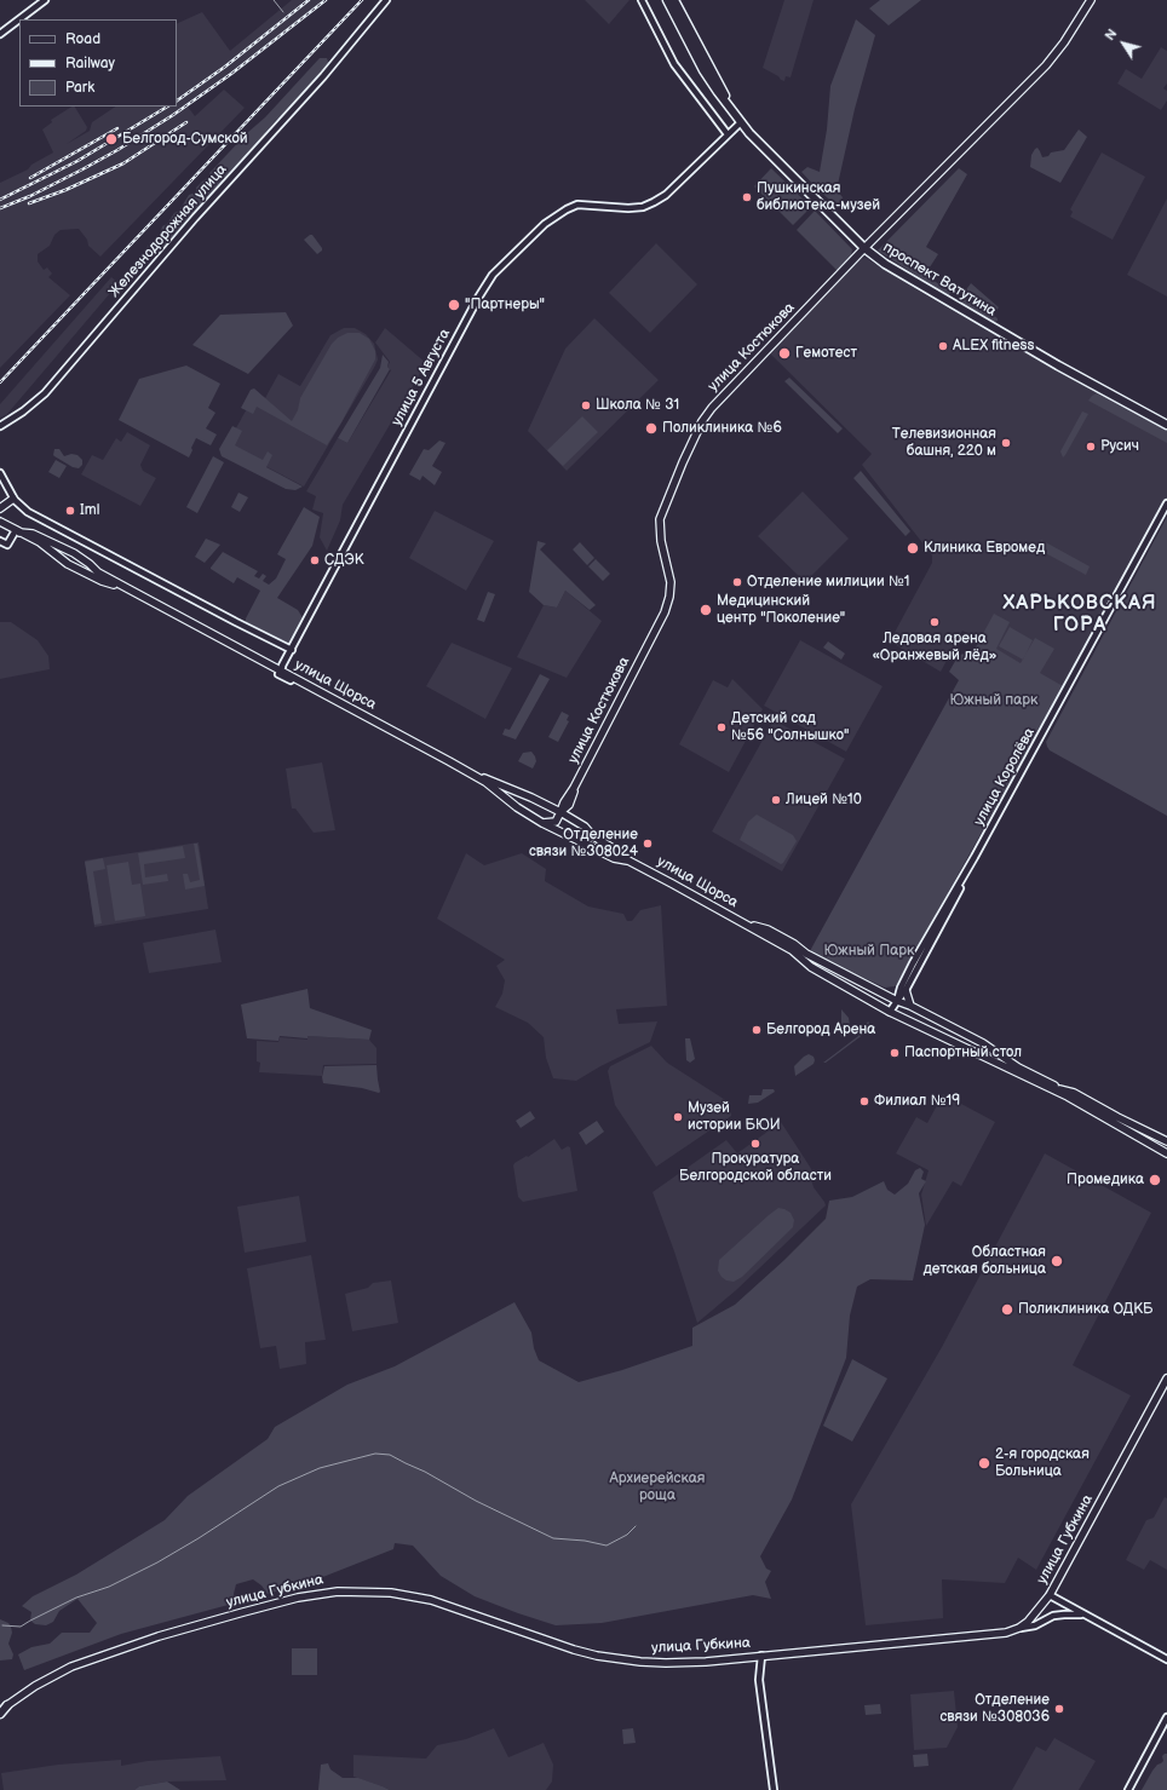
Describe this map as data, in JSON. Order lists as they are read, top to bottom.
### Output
{
  "streets": {
    "main road": [
      "проспект Ватутина",
      "улица Костюкова",
      "улица Щорса",
      "улица Губкина"
    ],
    "street": ["Железнодорожная улица", "улица 5 Августа", "улица Королёва"]
  },
  "crossings": [
    ["проспект Ватутина", "улица Костюкова"],
    ["проспект Ватутина", "улица 5 Августа"],
    ["улица Костюкова", "улица Щорса"],
    ["улица 5 Августа", "улица Щорса"]
  ],
  "districts": ["ХАРЬКОВСКАЯ ГОРА"],
  "parks": ["Южный парк", "Южный Парк", "Архиерейская роща"],
  "places": [
    "Белгород-Сумской",
    "Пушкинская библиотека-музей",
    "\"Партнеры\"",
    "ALEX fitness",
    "Гемотест",
    "Школа № 31",
    "Поликлиника №6",
    "Телевизионная башня, 220 м",
    "Русич",
    "Iml",
    "Клиника Евромед",
    "СДЭК",
    "Отделение милиции №1",
    "Медицинский центр \"Поколение\"",
    "Ледовая арена «Оранжевый лёд»",
    "Детский сад №56 \"Солнышко\"",
    "Лицей №10",
    "Отделение связи №308024",
    "Белгород Арена",
    "Паспортный стол",
    "Филиал №19",
    "Музей истории БЮИ",
    "Прокуратура Белгородской области",
    "Промедика",
    "Областная детская больница",
    "Поликлиника ОДКБ",
    "2-я городская Больница",
    "Отделение связи №308036"
  ],
  "legend": ["Road", "Railway", "Park"],
  "north": "top left"
}
